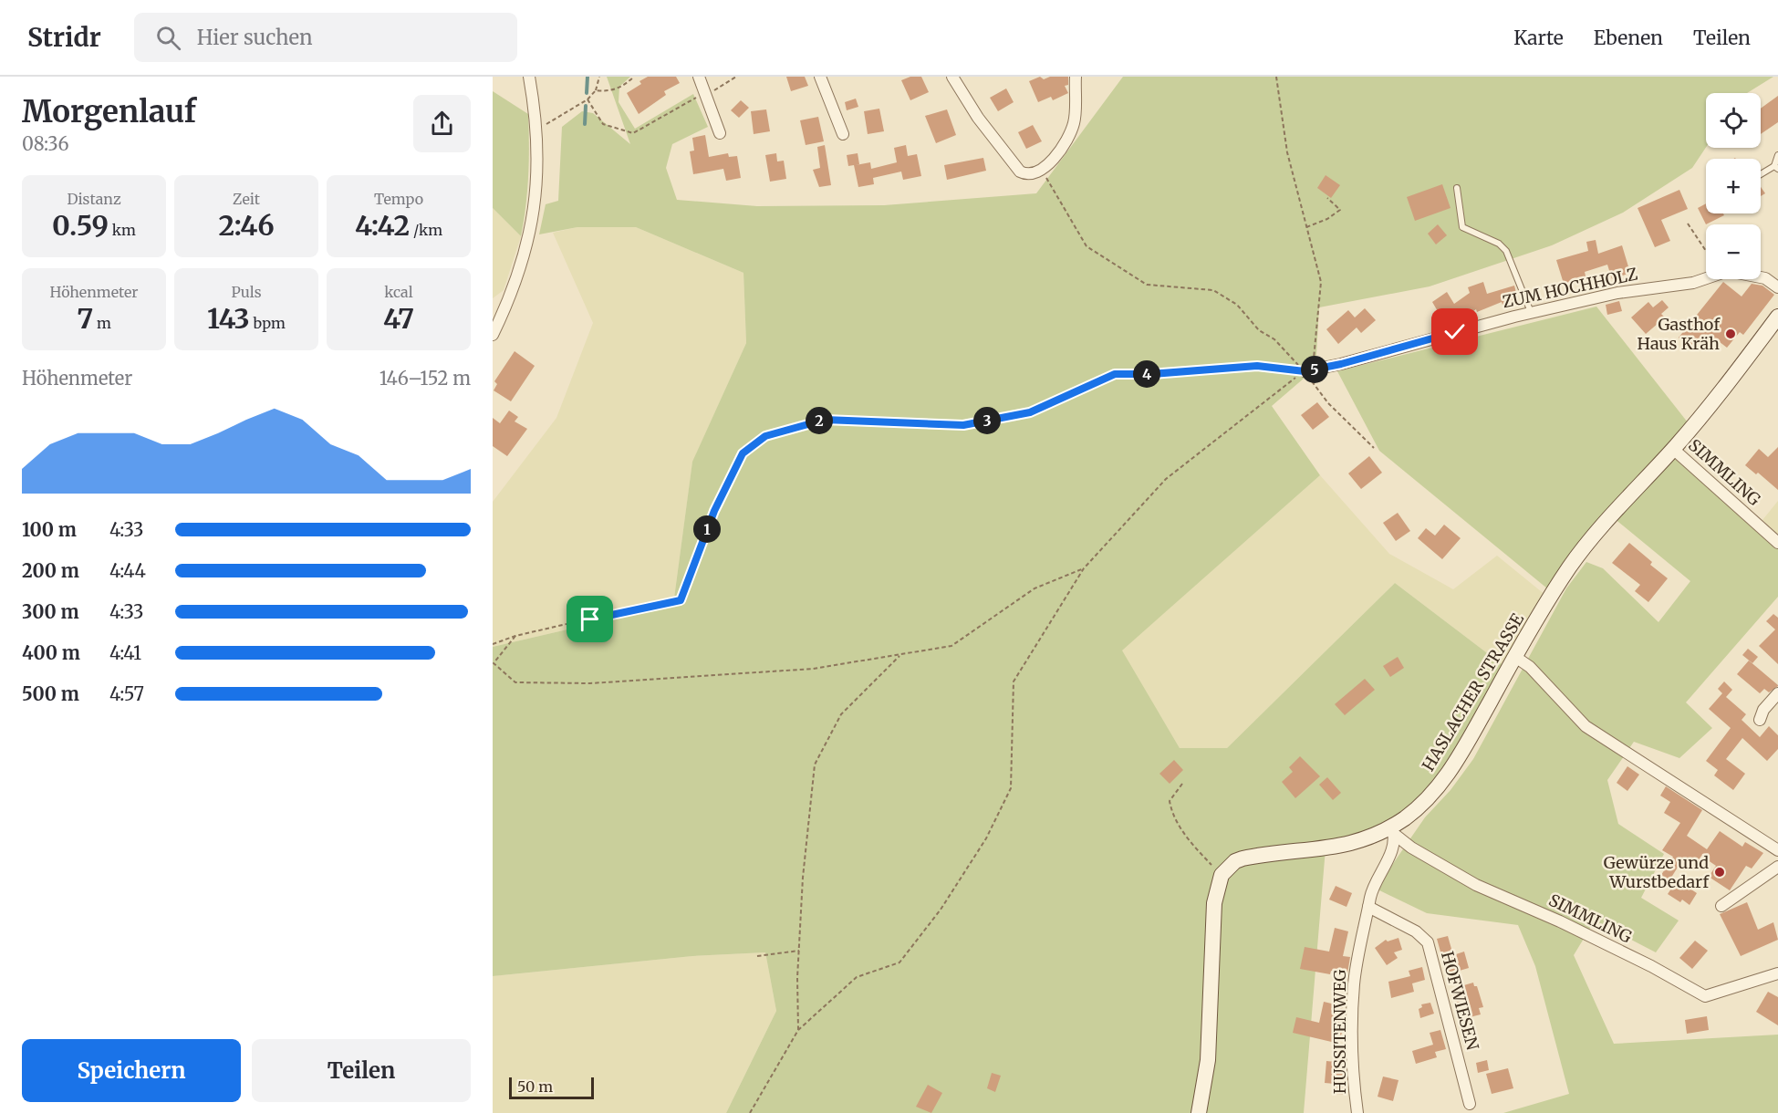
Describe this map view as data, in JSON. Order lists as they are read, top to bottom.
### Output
{
  "streets": {
    "street": [
      "ZUM HOCHHOLZ",
      "SIMMLING",
      "HASLACHER STRASSE",
      "HOFWIESEN",
      "HUSSITENWEG"
    ]
  },
  "crossings": [
    ["SIMMLING", "HASLACHER STRASSE"],
    ["SIMMLING", "HUSSITENWEG"],
    ["HASLACHER STRASSE", "HUSSITENWEG"],
    ["HOFWIESEN", "HUSSITENWEG"]
  ],
  "places": ["Gasthof Haus Kräh", "Gewürze und Wurstbedarf"],
  "scale_bar": "50 m",
  "page": {
    "header": "Stridr",
    "search": "Hier suchen",
    "nav": ["Karte", "Ebenen", "Teilen"],
    "heading": ["Morgenlauf", "08:36"],
    "map_buttons": ["+", "−"],
    "stats": [
      ["Distanz", "0.59 km"],
      ["Zeit", "2:46"],
      ["Tempo", "4:42 /km"],
      ["Höhenmeter", "7 m"],
      ["Puls", "143 bpm"],
      ["kcal", "47"]
    ],
    "chart": ["Höhenmeter", "146–152 m"],
    "pins": [
      "5",
      "4",
      "2",
      "3",
      "1"
    ],
    "list": [
      {
        "name": "100 m",
        "note": "4:33"
      },
      {
        "name": "200 m",
        "note": "4:44"
      },
      {
        "name": "300 m",
        "note": "4:33"
      },
      {
        "name": "400 m",
        "note": "4:41"
      },
      {
        "name": "500 m",
        "note": "4:57"
      }
    ],
    "buttons": ["Speichern", "Teilen"],
    "scale": "50 m"
  }
}
